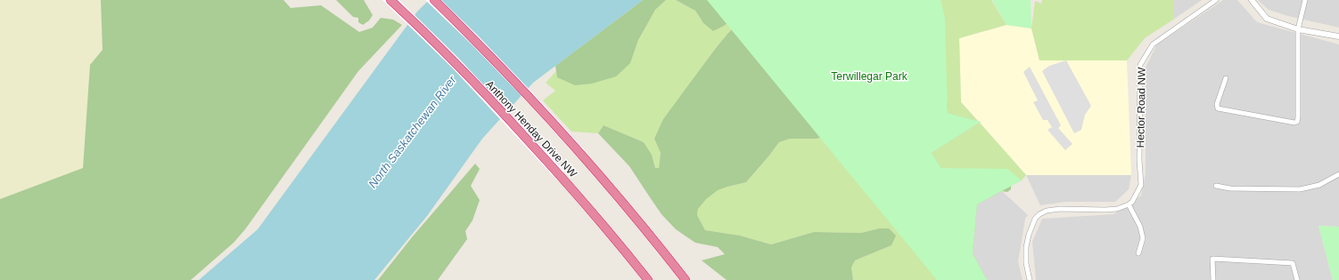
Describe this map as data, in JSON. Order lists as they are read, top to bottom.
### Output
{
  "streets": {
    "highway": ["Anthony Henday Drive NW"],
    "street": ["Hector Road NW"]
  },
  "water": ["North Saskatchewan River"],
  "parks": ["Terwillegar Park"]
}
